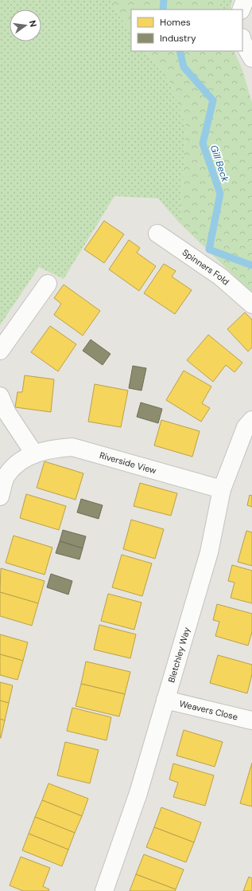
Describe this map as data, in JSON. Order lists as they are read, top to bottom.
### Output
{
  "streets": {
    "street": [
      "Spinners Fold",
      "Riverside View",
      "Bletchley Way",
      "Weavers Close"
    ]
  },
  "crossings": [
    ["Riverside View", "Bletchley Way"],
    ["Bletchley Way", "Weavers Close"]
  ],
  "water": ["Gill Beck"],
  "legend": ["Homes", "Industry"],
  "north": "right"
}
